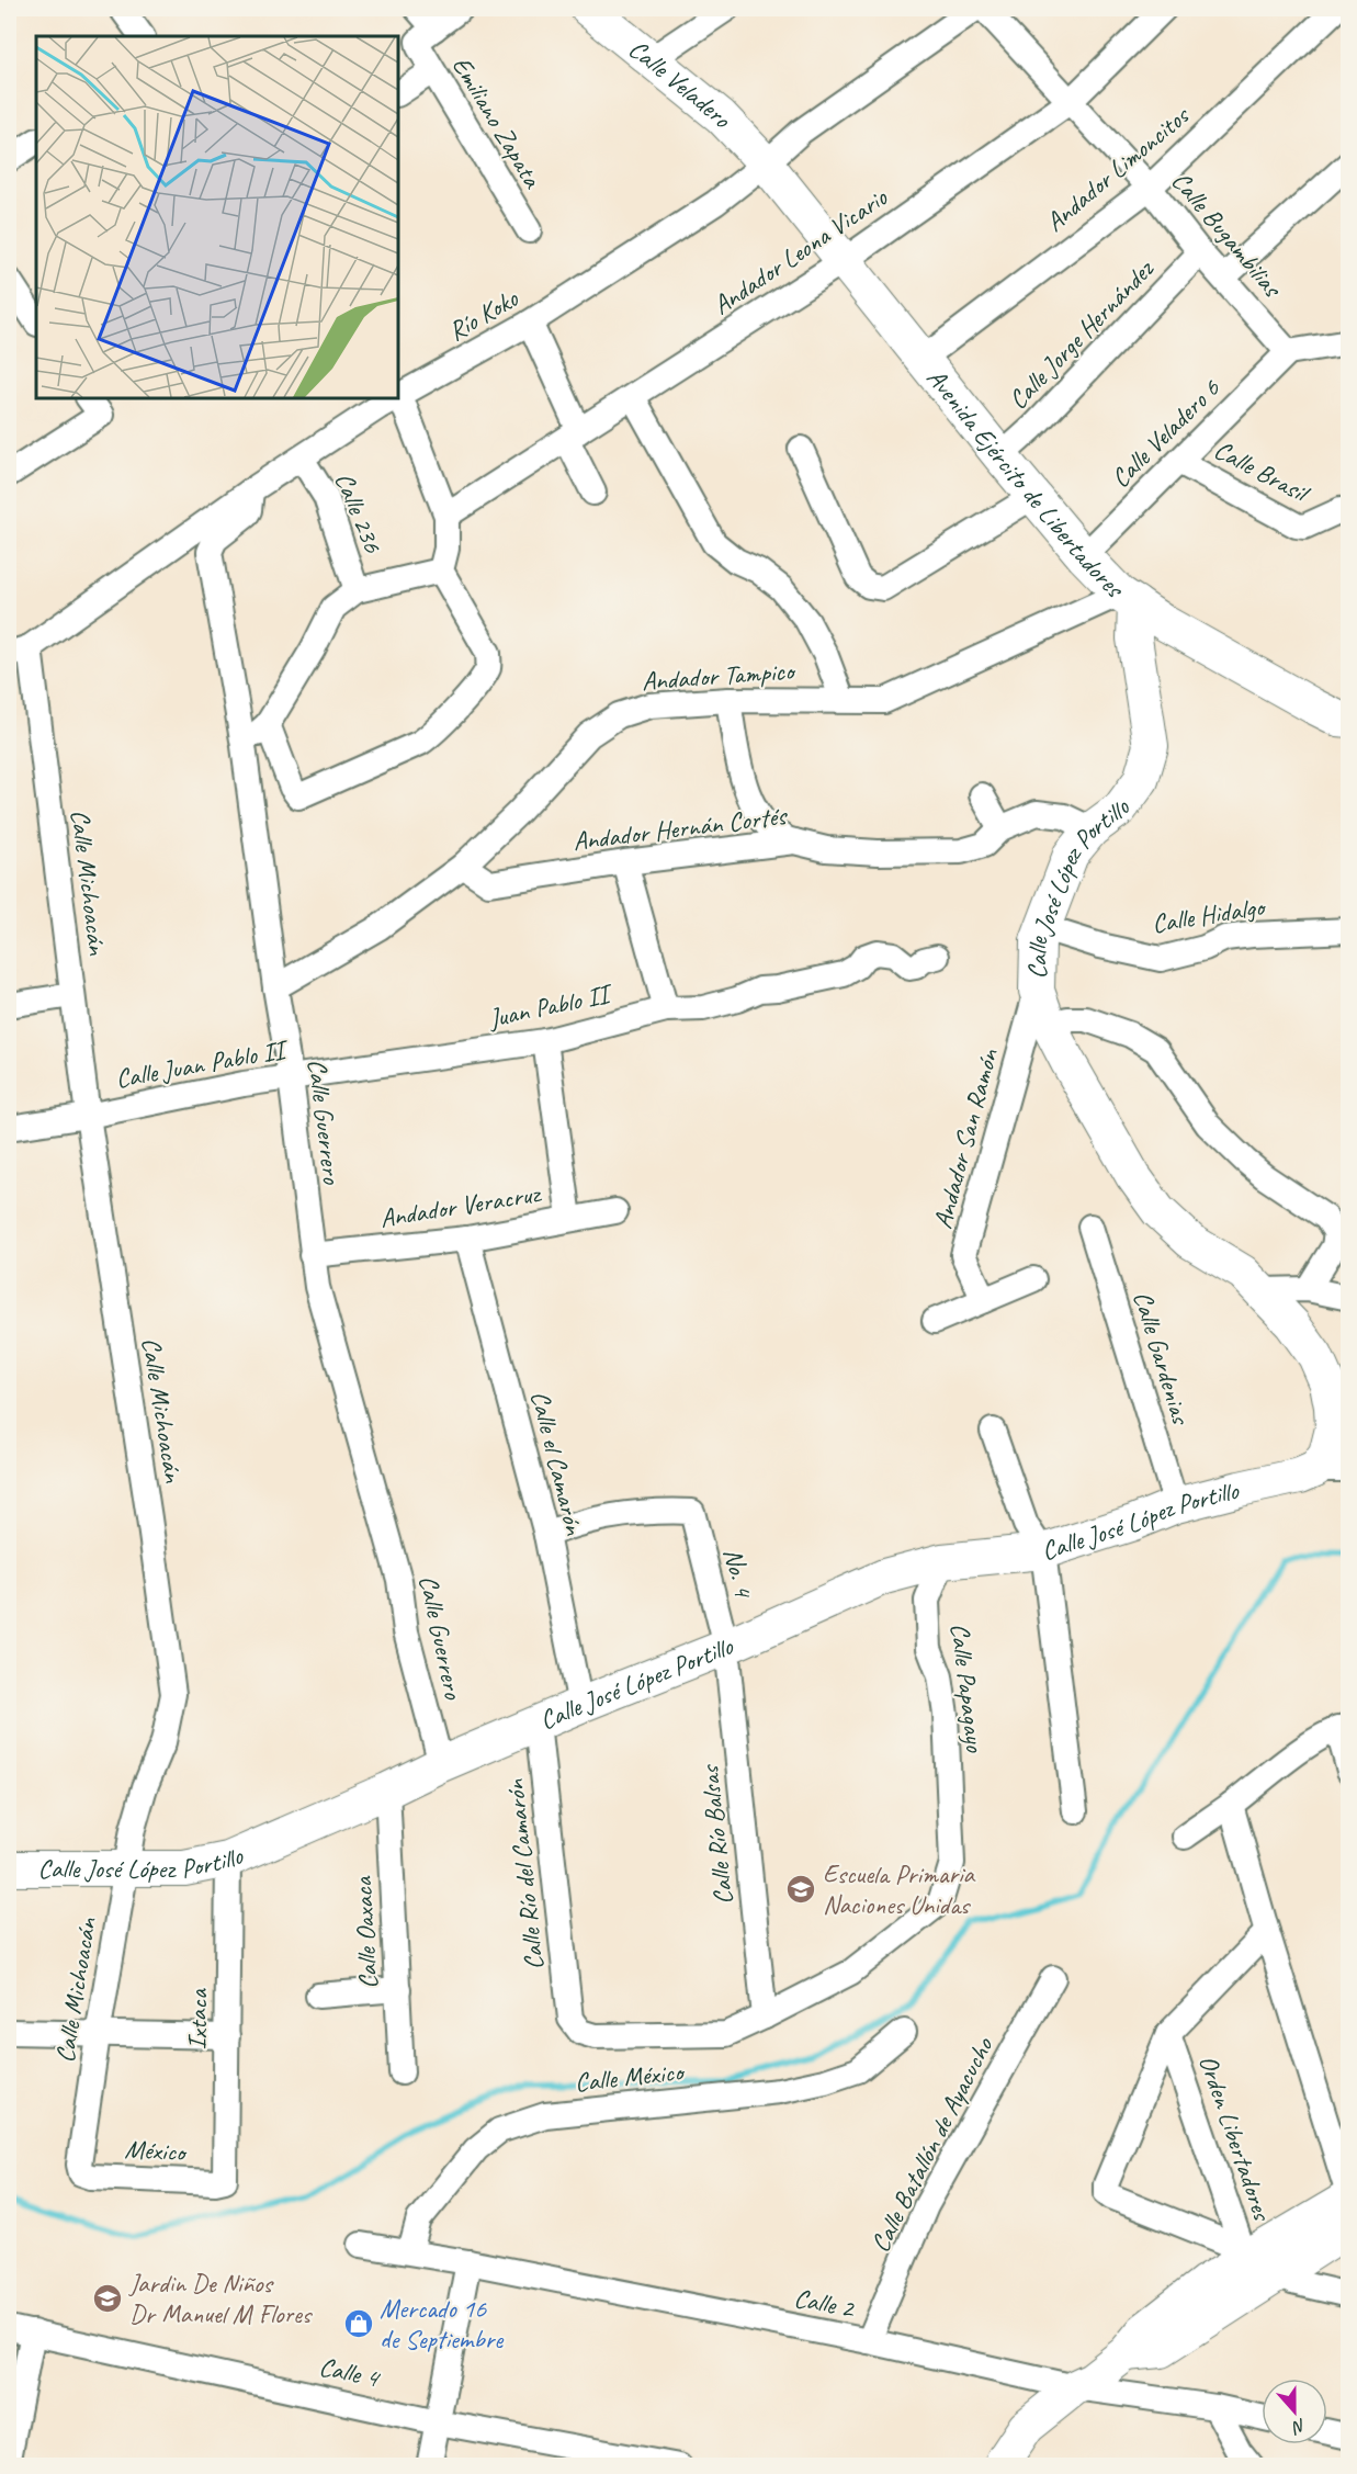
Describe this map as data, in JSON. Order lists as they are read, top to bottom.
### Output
{
  "streets": {
    "street": [
      "Calle Veladero",
      "Emiliano Zapata",
      "Andador Limoncitos",
      "Calle Bugambilias",
      "Andador Leona Vicario",
      "Río Koko",
      "Calle Jorge Hernández",
      "Calle Veladero 6",
      "Calle Brasil",
      "Avenida Ejército de Libertadores",
      "Calle 236",
      "Andador Tampico",
      "Andador Hernán Cortés",
      "Calle Michoacán",
      "Calle José López Portillo",
      "Calle Hidalgo",
      "Juan Pablo II",
      "Calle Juan Pablo II",
      "Calle Guerrero",
      "Andador San Ramón",
      "Andador Veracruz",
      "Calle Gardenias",
      "Calle el Camarón",
      "No. 4",
      "Calle Papagayo",
      "Calle Río Balsas",
      "Calle Río del Camarón",
      "Calle Oaxaca",
      "Ixtaca",
      "Calle México",
      "Orden Libertadores",
      "Calle Batallón de Ayacucho",
      "México",
      "Calle 2",
      "Calle 4"
    ]
  },
  "crossings": [
    ["Calle Veladero", "Río Koko"],
    ["Calle Veladero", "Avenida Ejército de Libertadores"],
    ["Andador Limoncitos", "Calle Bugambilias"],
    ["Andador Limoncitos", "Avenida Ejército de Libertadores"],
    ["Calle Bugambilias", "Andador Leona Vicario"],
    ["Calle Bugambilias", "Calle Jorge Hernández"],
    ["Calle Bugambilias", "Calle Veladero 6"],
    ["Andador Leona Vicario", "Avenida Ejército de Libertadores"],
    ["Río Koko", "Avenida Ejército de Libertadores"],
    ["Río Koko", "Calle 236"],
    ["Río Koko", "Calle Michoacán"],
    ["Río Koko", "Calle Guerrero"],
    ["Calle Jorge Hernández", "Avenida Ejército de Libertadores"],
    ["Calle Veladero 6", "Calle Brasil"],
    ["Calle Veladero 6", "Avenida Ejército de Libertadores"],
    ["Avenida Ejército de Libertadores", "Andador Tampico"],
    ["Avenida Ejército de Libertadores", "Calle José López Portillo"],
    ["Andador Tampico", "Andador Hernán Cortés"],
    ["Andador Tampico", "Calle José López Portillo"],
    ["Andador Tampico", "Calle Guerrero"],
    ["Andador Hernán Cortés", "Calle José López Portillo"],
    ["Calle Michoacán", "Calle José López Portillo"],
    ["Calle Michoacán", "Calle Juan Pablo II"],
    ["Calle Michoacán", "México"],
    ["Calle José López Portillo", "Calle Hidalgo"],
    ["Calle José López Portillo", "Calle Guerrero"],
    ["Calle José López Portillo", "Andador San Ramón"],
    ["Calle José López Portillo", "Calle Gardenias"],
    ["Calle José López Portillo", "Calle el Camarón"],
    ["Calle José López Portillo", "No. 4"],
    ["Calle José López Portillo", "Calle Papagayo"],
    ["Calle José López Portillo", "Calle Río Balsas"],
    ["Calle José López Portillo", "Calle Río del Camarón"],
    ["Calle José López Portillo", "Calle Oaxaca"],
    ["Calle José López Portillo", "Ixtaca"],
    ["Juan Pablo II", "Calle Juan Pablo II"],
    ["Calle Juan Pablo II", "Calle Guerrero"],
    ["Calle Guerrero", "Andador Veracruz"],
    ["Andador Veracruz", "Calle el Camarón"],
    ["Calle el Camarón", "No. 4"],
    ["No. 4", "Calle Río Balsas"],
    ["Calle Papagayo", "Calle Río Balsas"],
    ["Calle Papagayo", "Calle Río del Camarón"],
    ["Ixtaca", "México"],
    ["Calle México", "Calle 2"],
    ["Calle Batallón de Ayacucho", "Calle 2"]
  ],
  "places": {
    "school or university": ["Escuela Primaria Naciones Unidas", "Jardin De Niños Dr Manuel M Flores"],
    "shop": ["Mercado 16 de Septiembre"]
  },
  "north": "bottom"
}
